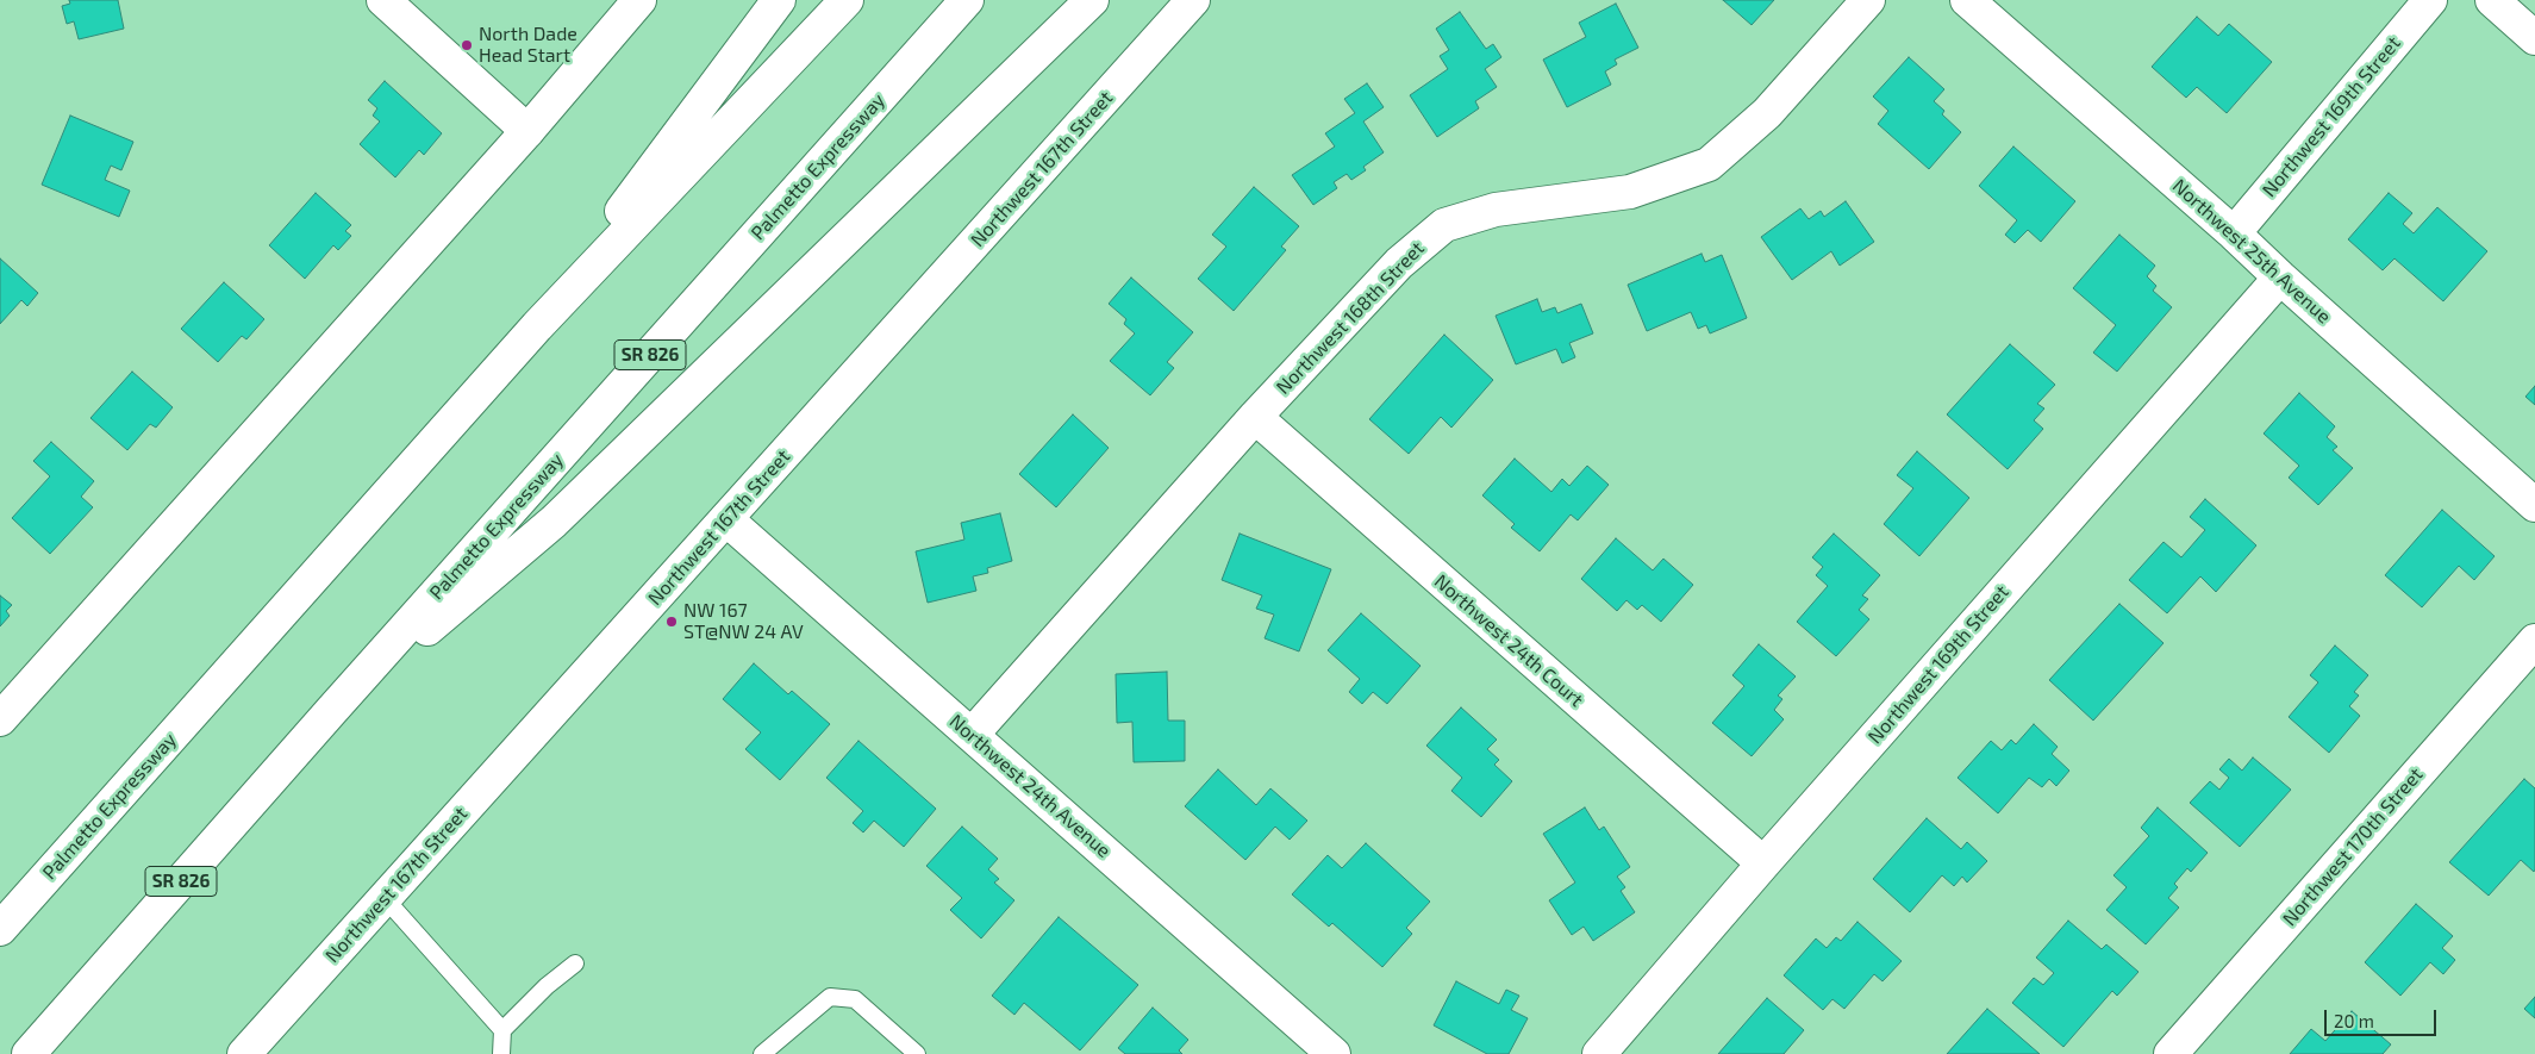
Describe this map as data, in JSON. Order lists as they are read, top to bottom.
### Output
{
  "streets": {
    "main road": [
      "Northwest 169th Street",
      "Palmetto Expressway",
      "Northwest 167th Street",
      "Northwest 25th Avenue",
      "Northwest 168th Street",
      "SR 826",
      "Northwest 24th Court",
      "Northwest 24th Avenue",
      "Northwest 170th Street"
    ]
  },
  "crossings": [
    ["Northwest 169th Street", "Northwest 25th Avenue"],
    ["Northwest 169th Street", "Northwest 24th Court"],
    ["Northwest 167th Street", "Northwest 24th Avenue"],
    ["Northwest 168th Street", "Northwest 24th Court"],
    ["Northwest 168th Street", "Northwest 24th Avenue"]
  ],
  "places": ["North Dade Head Start", "NW 167 ST@NW 24 AV"],
  "scale_bar": "20 m"
}
